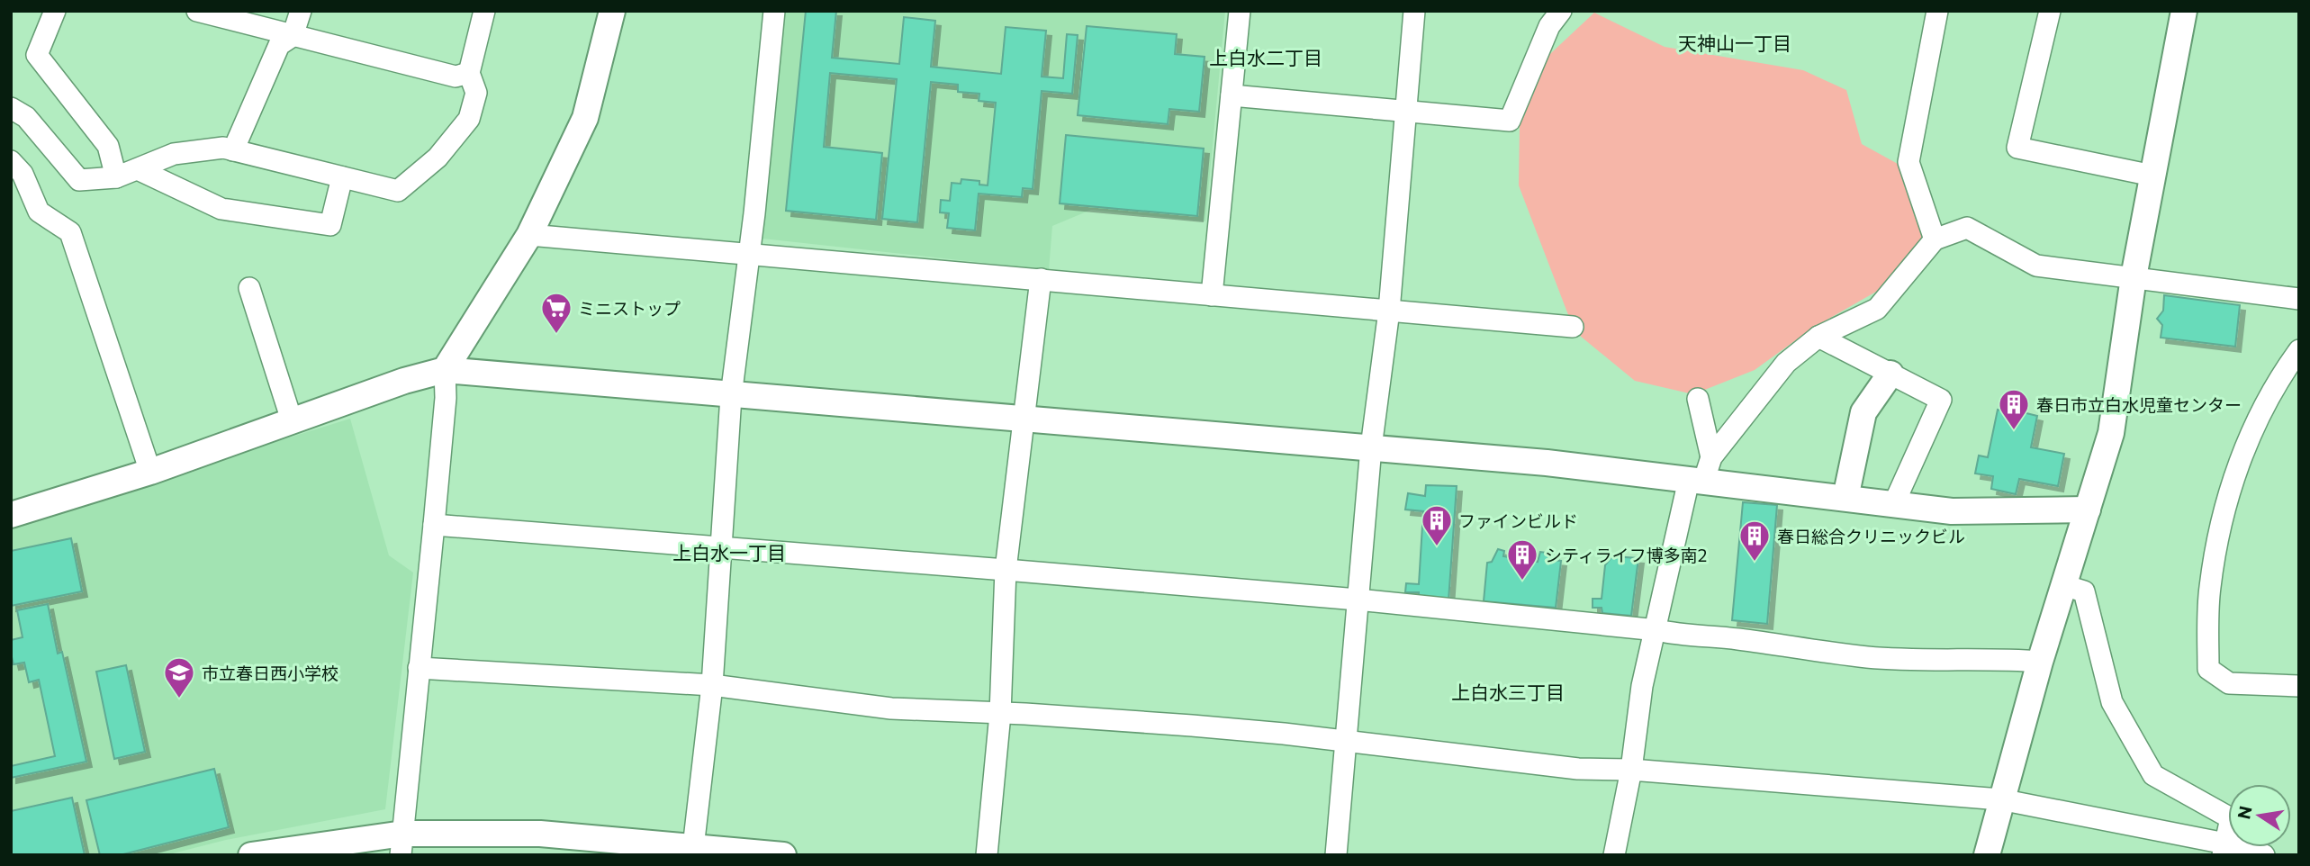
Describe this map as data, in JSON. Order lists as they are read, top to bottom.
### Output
{
  "districts": [
    "天神山一丁目",
    "上白水二丁目",
    "上白水一丁目",
    "上白水三丁目"
  ],
  "places": {
    "supermarket": ["ミニストップ"],
    "building": [
      "春日市立白水児童センター",
      "ファインビルド",
      "春日総合クリニックビル",
      "シティライフ博多南2"
    ],
    "school or university": ["市立春日西小学校"]
  },
  "north": "left"
}
